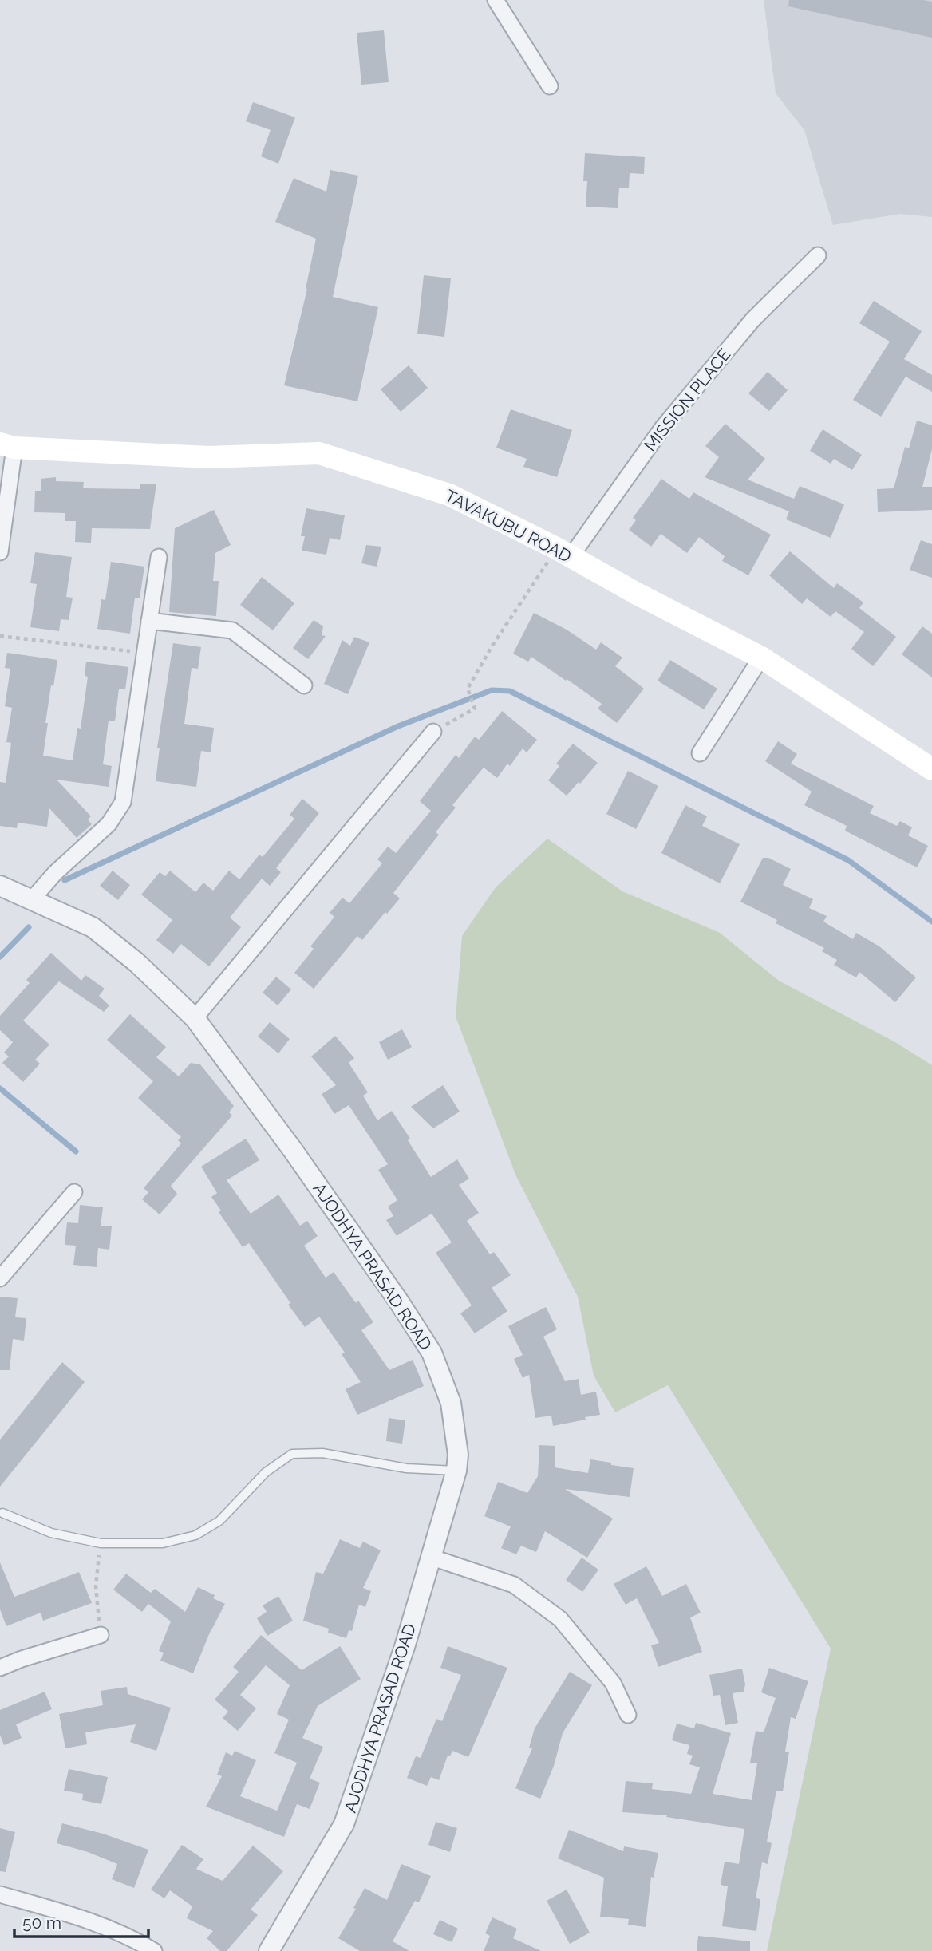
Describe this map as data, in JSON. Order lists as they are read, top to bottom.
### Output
{
  "streets": {
    "main road": ["TAVAKUBU ROAD"],
    "street": ["MISSION PLACE", "AJODHYA PRASAD ROAD"]
  },
  "crossings": [
    ["MISSION PLACE", "TAVAKUBU ROAD"]
  ],
  "scale_bar": "50 m"
}
